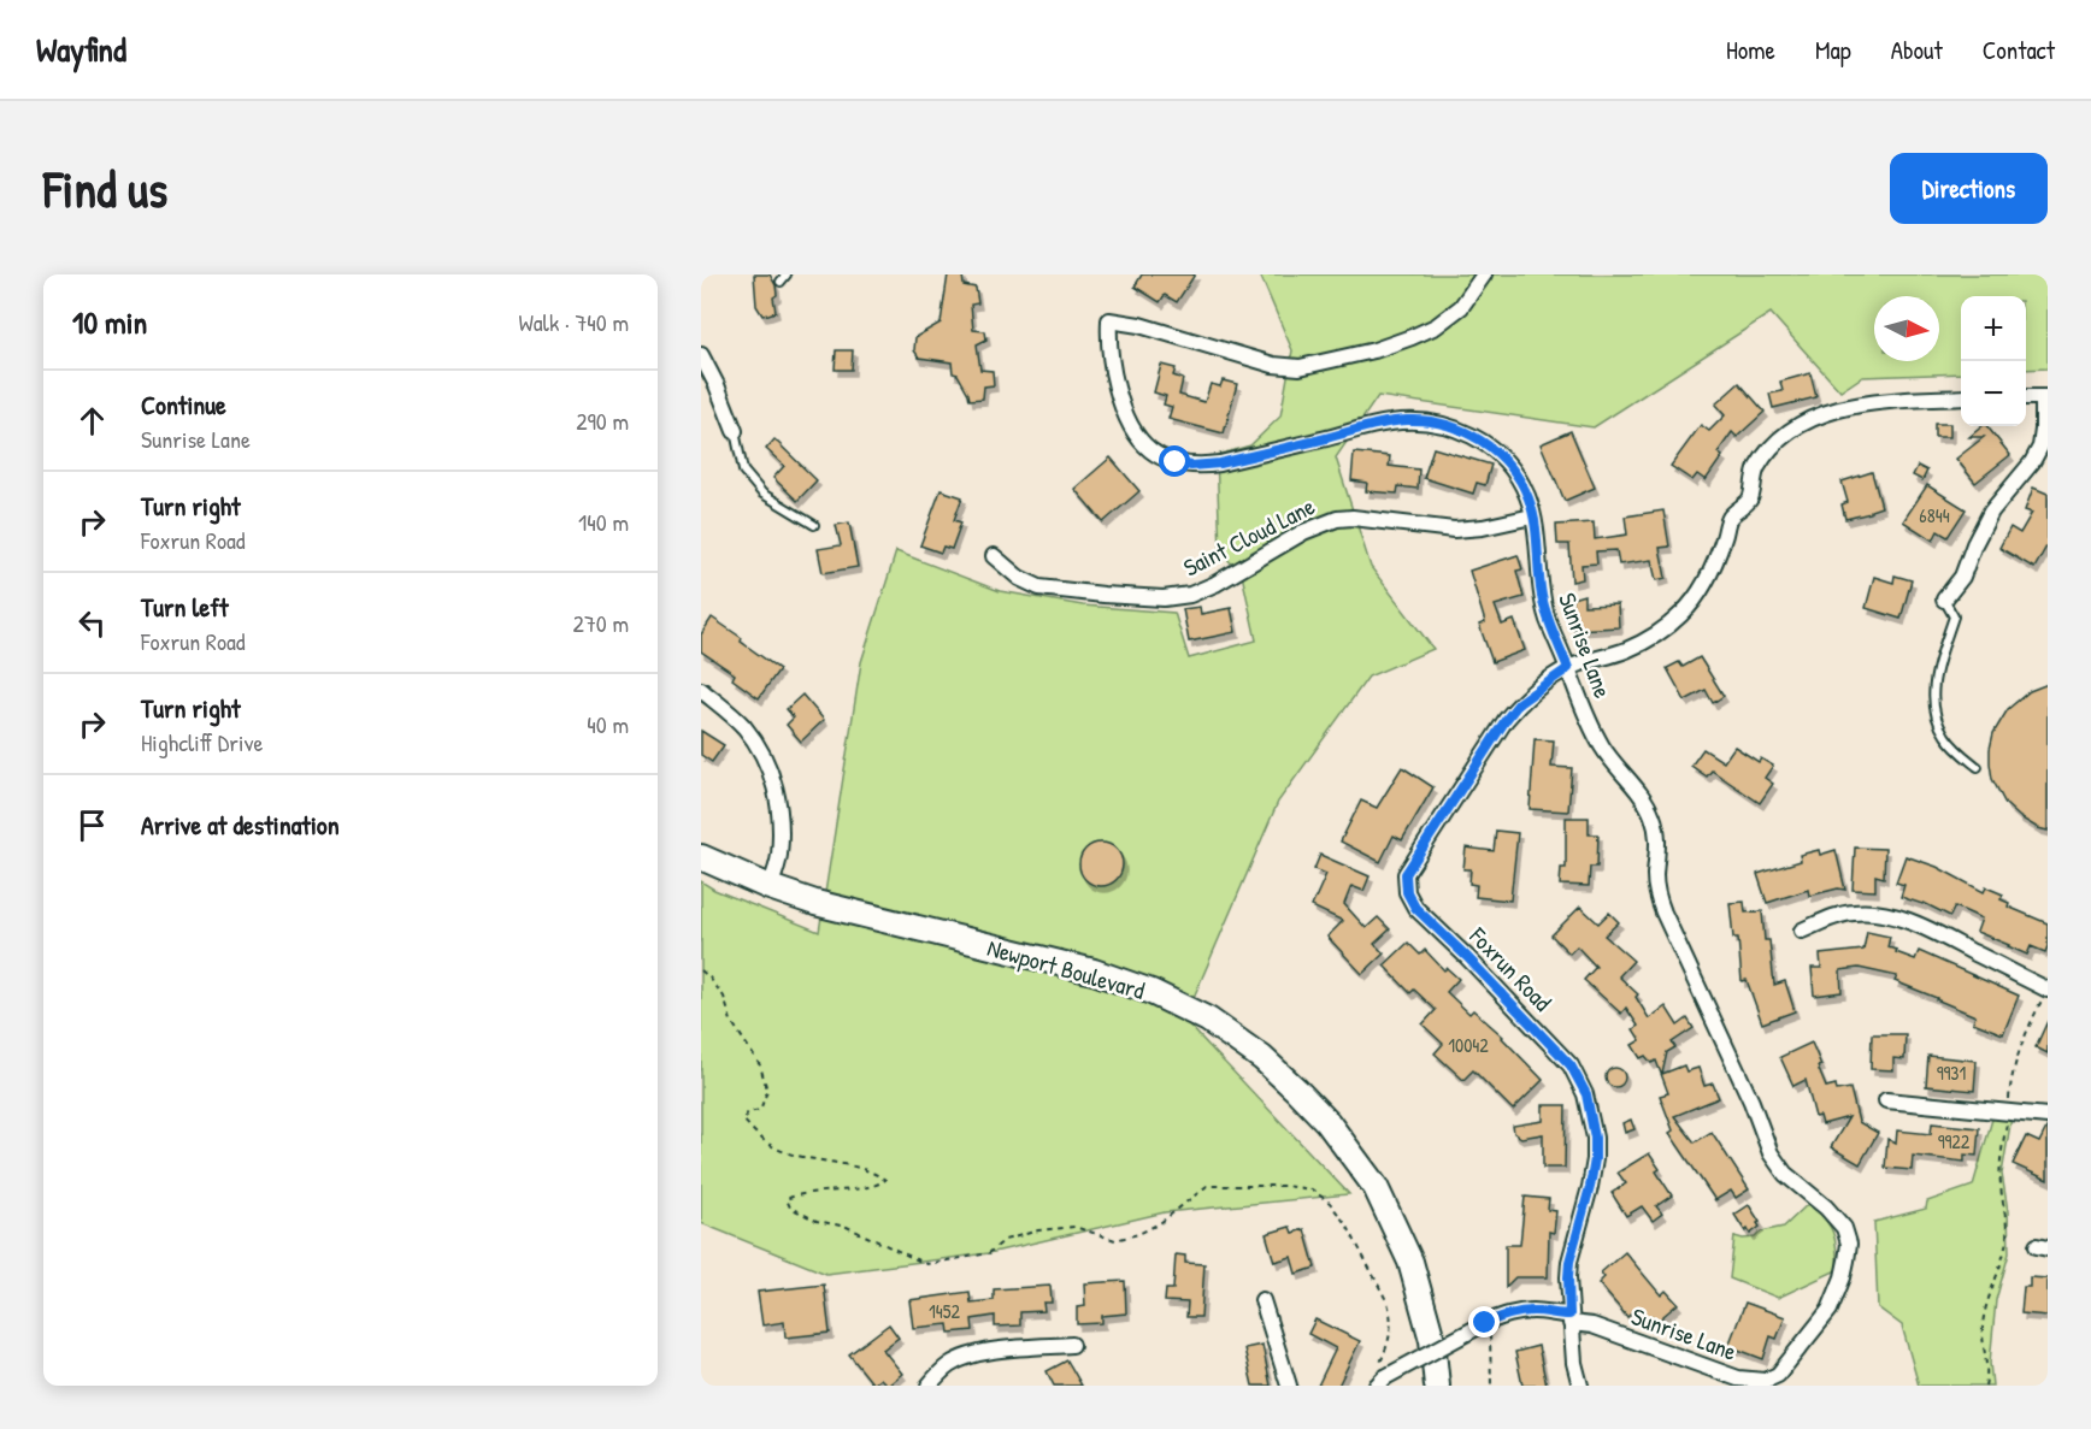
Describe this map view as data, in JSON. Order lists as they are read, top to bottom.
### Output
{
  "streets": {
    "main road": ["Newport Boulevard"],
    "street": ["Saint Cloud Lane", "Sunrise Lane", "Foxrun Road"]
  },
  "crossings": [
    ["Saint Cloud Lane", "Sunrise Lane"],
    ["Sunrise Lane", "Foxrun Road"]
  ],
  "house_numbers": [
    "6844",
    "10042",
    "9931",
    "9922",
    "1452"
  ],
  "north": "right",
  "page": {
    "header": "Wayfind",
    "nav": [
      "Home",
      "Map",
      "About",
      "Contact"
    ],
    "buttons": "Directions",
    "title": "Find us",
    "heading": ["10 min", "Walk · 740 m"],
    "map_buttons": ["+", "−"],
    "list": [
      ["Continue", "Sunrise Lane", "290 m"],
      ["Turn right", "Foxrun Road", "140 m"],
      ["Turn left", "Foxrun Road", "270 m"],
      ["Turn right", "Highcliff Drive", "40 m"],
      "Arrive at destination"
    ]
  }
}
